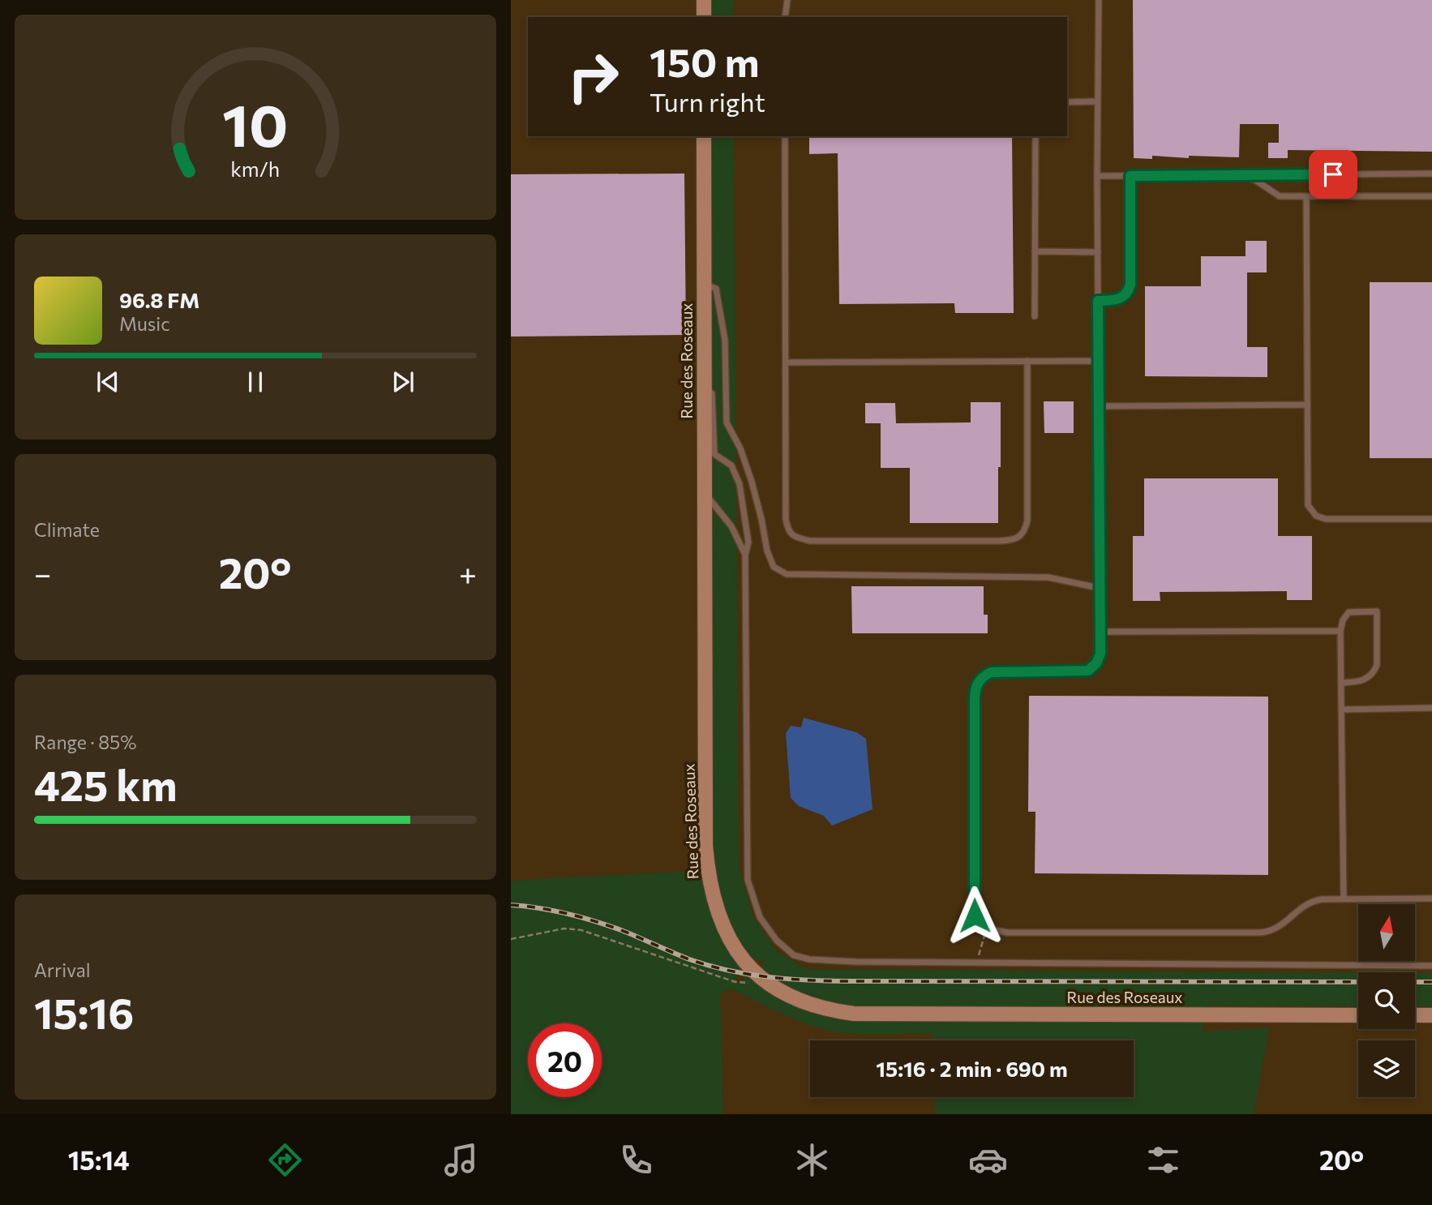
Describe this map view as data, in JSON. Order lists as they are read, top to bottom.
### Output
{
  "streets": {
    "street": ["Rue des Roseaux"]
  },
  "north": "top",
  "page": {
    "turn": ["150 m", "Turn right"],
    "song": ["96.8 FM", "Music"],
    "tile": [
      "Climate",
      ["Range · 85%", "425 km"],
      ["Arrival", "15:16"]
    ],
    "heat": ["−", "20°", "+"],
    "limit": "20",
    "trip": "15:16 · 2 min · 690 m",
    "tabs": ["15:14", "20°"],
    "gauge": ["10", "km/h"]
  }
}
